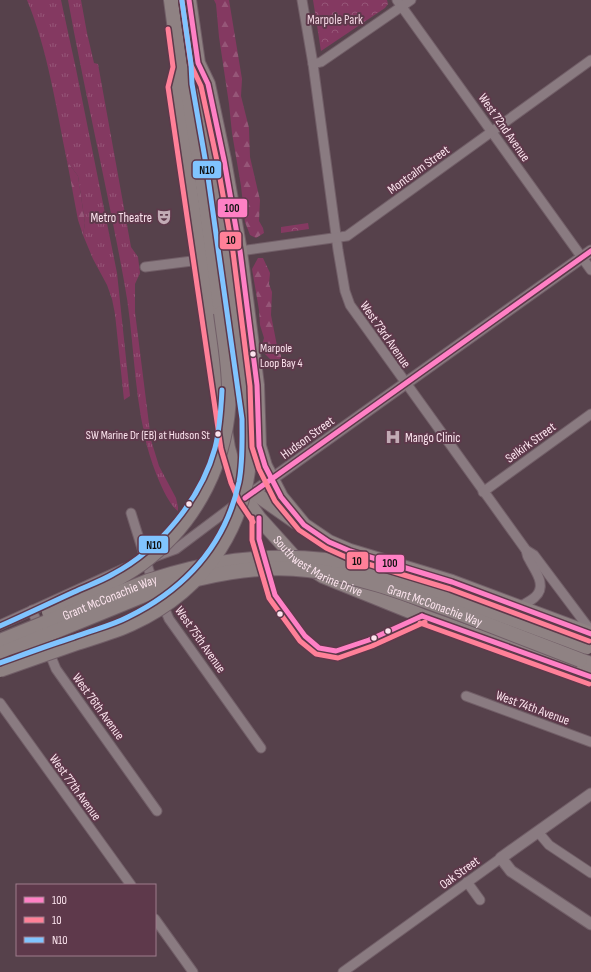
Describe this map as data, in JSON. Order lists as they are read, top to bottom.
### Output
{
  "streets": {
    "main road": ["Southwest Marine Drive", "Grant McConachie Way"],
    "street": [
      "West 72nd Avenue",
      "Montcalm Street",
      "West 73rd Avenue",
      "Hudson Street",
      "Selkirk Street",
      "West 75th Avenue",
      "West 76th Avenue",
      "West 74th Avenue",
      "West 77th Avenue",
      "Oak Street"
    ]
  },
  "crossings": [
    ["West 72nd Avenue", "Montcalm Street"],
    ["West 72nd Avenue", "Hudson Street"],
    ["Montcalm Street", "West 73rd Avenue"],
    ["Montcalm Street", "Southwest Marine Drive"],
    ["West 73rd Avenue", "Hudson Street"],
    ["West 73rd Avenue", "Selkirk Street"],
    ["West 73rd Avenue", "Southwest Marine Drive"],
    ["West 73rd Avenue", "Grant McConachie Way"],
    ["Hudson Street", "Southwest Marine Drive"],
    ["Hudson Street", "West 75th Avenue"],
    ["Hudson Street", "West 76th Avenue"],
    ["Southwest Marine Drive", "Grant McConachie Way"]
  ],
  "parks": ["Marpole Park"],
  "places": {
    "theatre": ["Metro Theatre"],
    "other": ["Marpole Loop Bay 4", "SW Marine Dr (EB) at Hudson St"],
    "hospital": ["Mango Clinic"]
  },
  "lines": ["transit line 100", "transit line 10", "transit line N10"],
  "legend": ["100", "10", "N10"]
}
